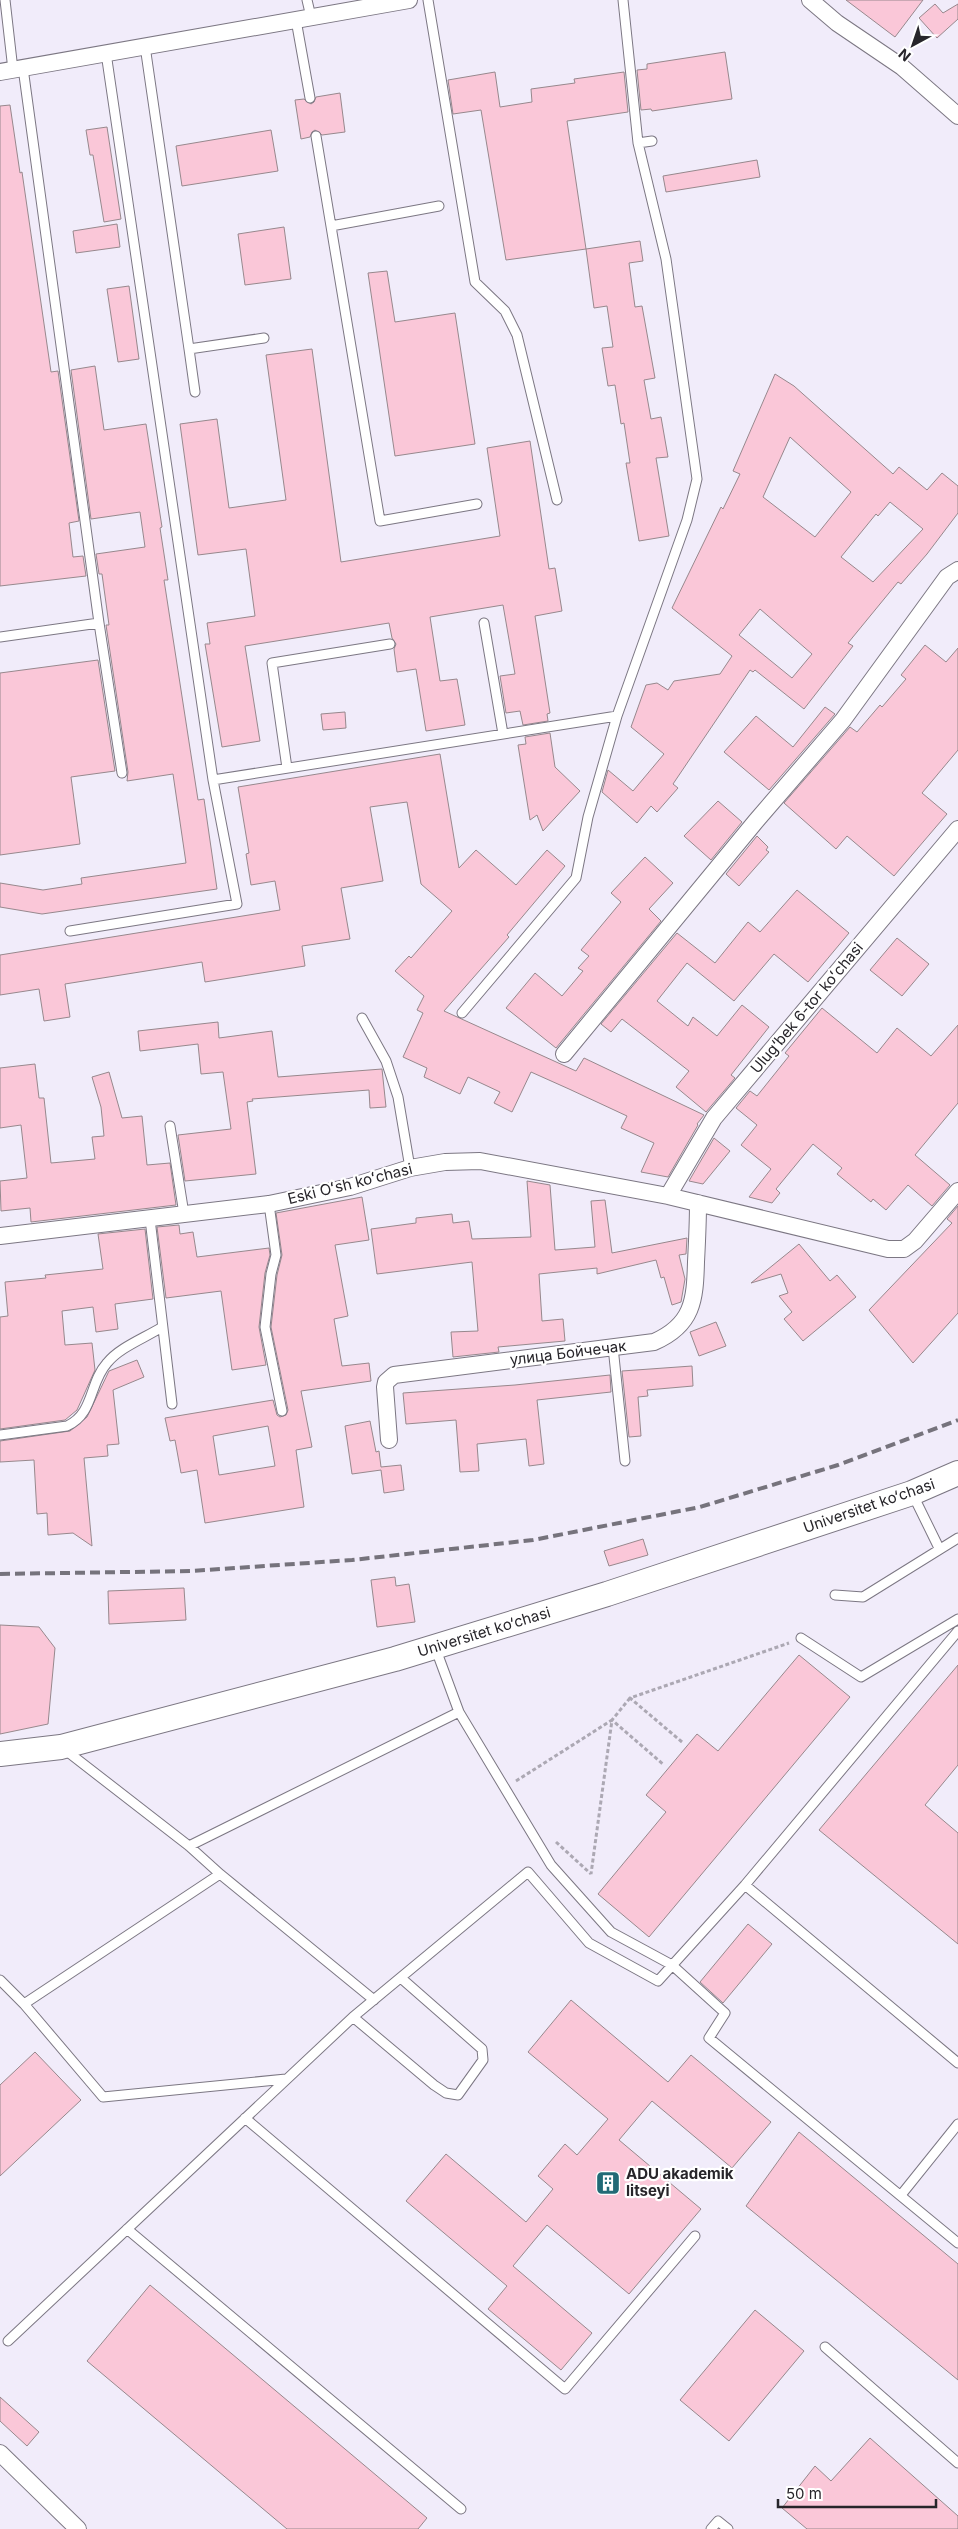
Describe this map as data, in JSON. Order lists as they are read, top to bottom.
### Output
{
  "streets": {
    "main road": ["Universitet kо‘chasi"],
    "street": ["Ulug‘bek 6-tor koʻchasi", "Eski Oʻsh koʻchasi", "улица Бойчечак"]
  },
  "crossings": [
    ["Ulug‘bek 6-tor koʻchasi", "Eski Oʻsh koʻchasi"],
    ["Eski Oʻsh koʻchasi", "улица Бойчечак"]
  ],
  "places": {
    "building": ["ADU akademik litseyi"]
  },
  "scale_bar": "50 m",
  "north": "bottom left"
}
